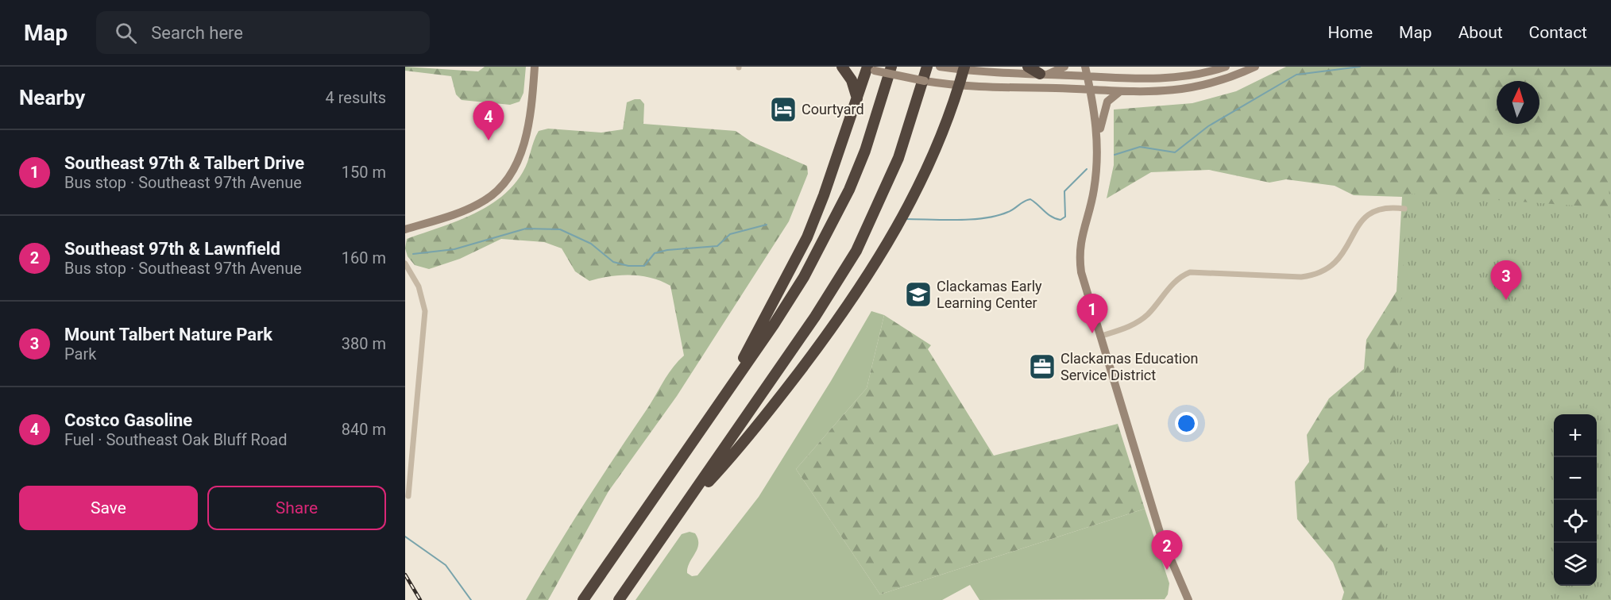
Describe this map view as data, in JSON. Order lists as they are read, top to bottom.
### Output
{
  "places": {
    "hotel": ["Courtyard"],
    "school or university": ["Clackamas Early Learning Center"],
    "office": ["Clackamas Education Service District"]
  },
  "north": "top",
  "page": {
    "header": "Map",
    "search": "Search here",
    "nav": [
      "Home",
      "Map",
      "About",
      "Contact"
    ],
    "heading": ["Nearby", "4 results"],
    "pins": [
      "4",
      "3",
      "1",
      "2"
    ],
    "list": [
      {
        "mark": "1",
        "name": "Southeast 97th & Talbert Drive",
        "note": "Bus stop · Southeast 97th Avenue",
        "value": "150 m"
      },
      {
        "mark": "2",
        "name": "Southeast 97th & Lawnfield",
        "note": "Bus stop · Southeast 97th Avenue",
        "value": "160 m"
      },
      {
        "mark": "3",
        "name": "Mount Talbert Nature Park",
        "note": "Park",
        "value": "380 m"
      },
      {
        "mark": "4",
        "name": "Costco Gasoline",
        "note": "Fuel · Southeast Oak Bluff Road",
        "value": "840 m"
      }
    ],
    "map_buttons": ["+", "−"],
    "buttons": ["Save", "Share"]
  }
}
